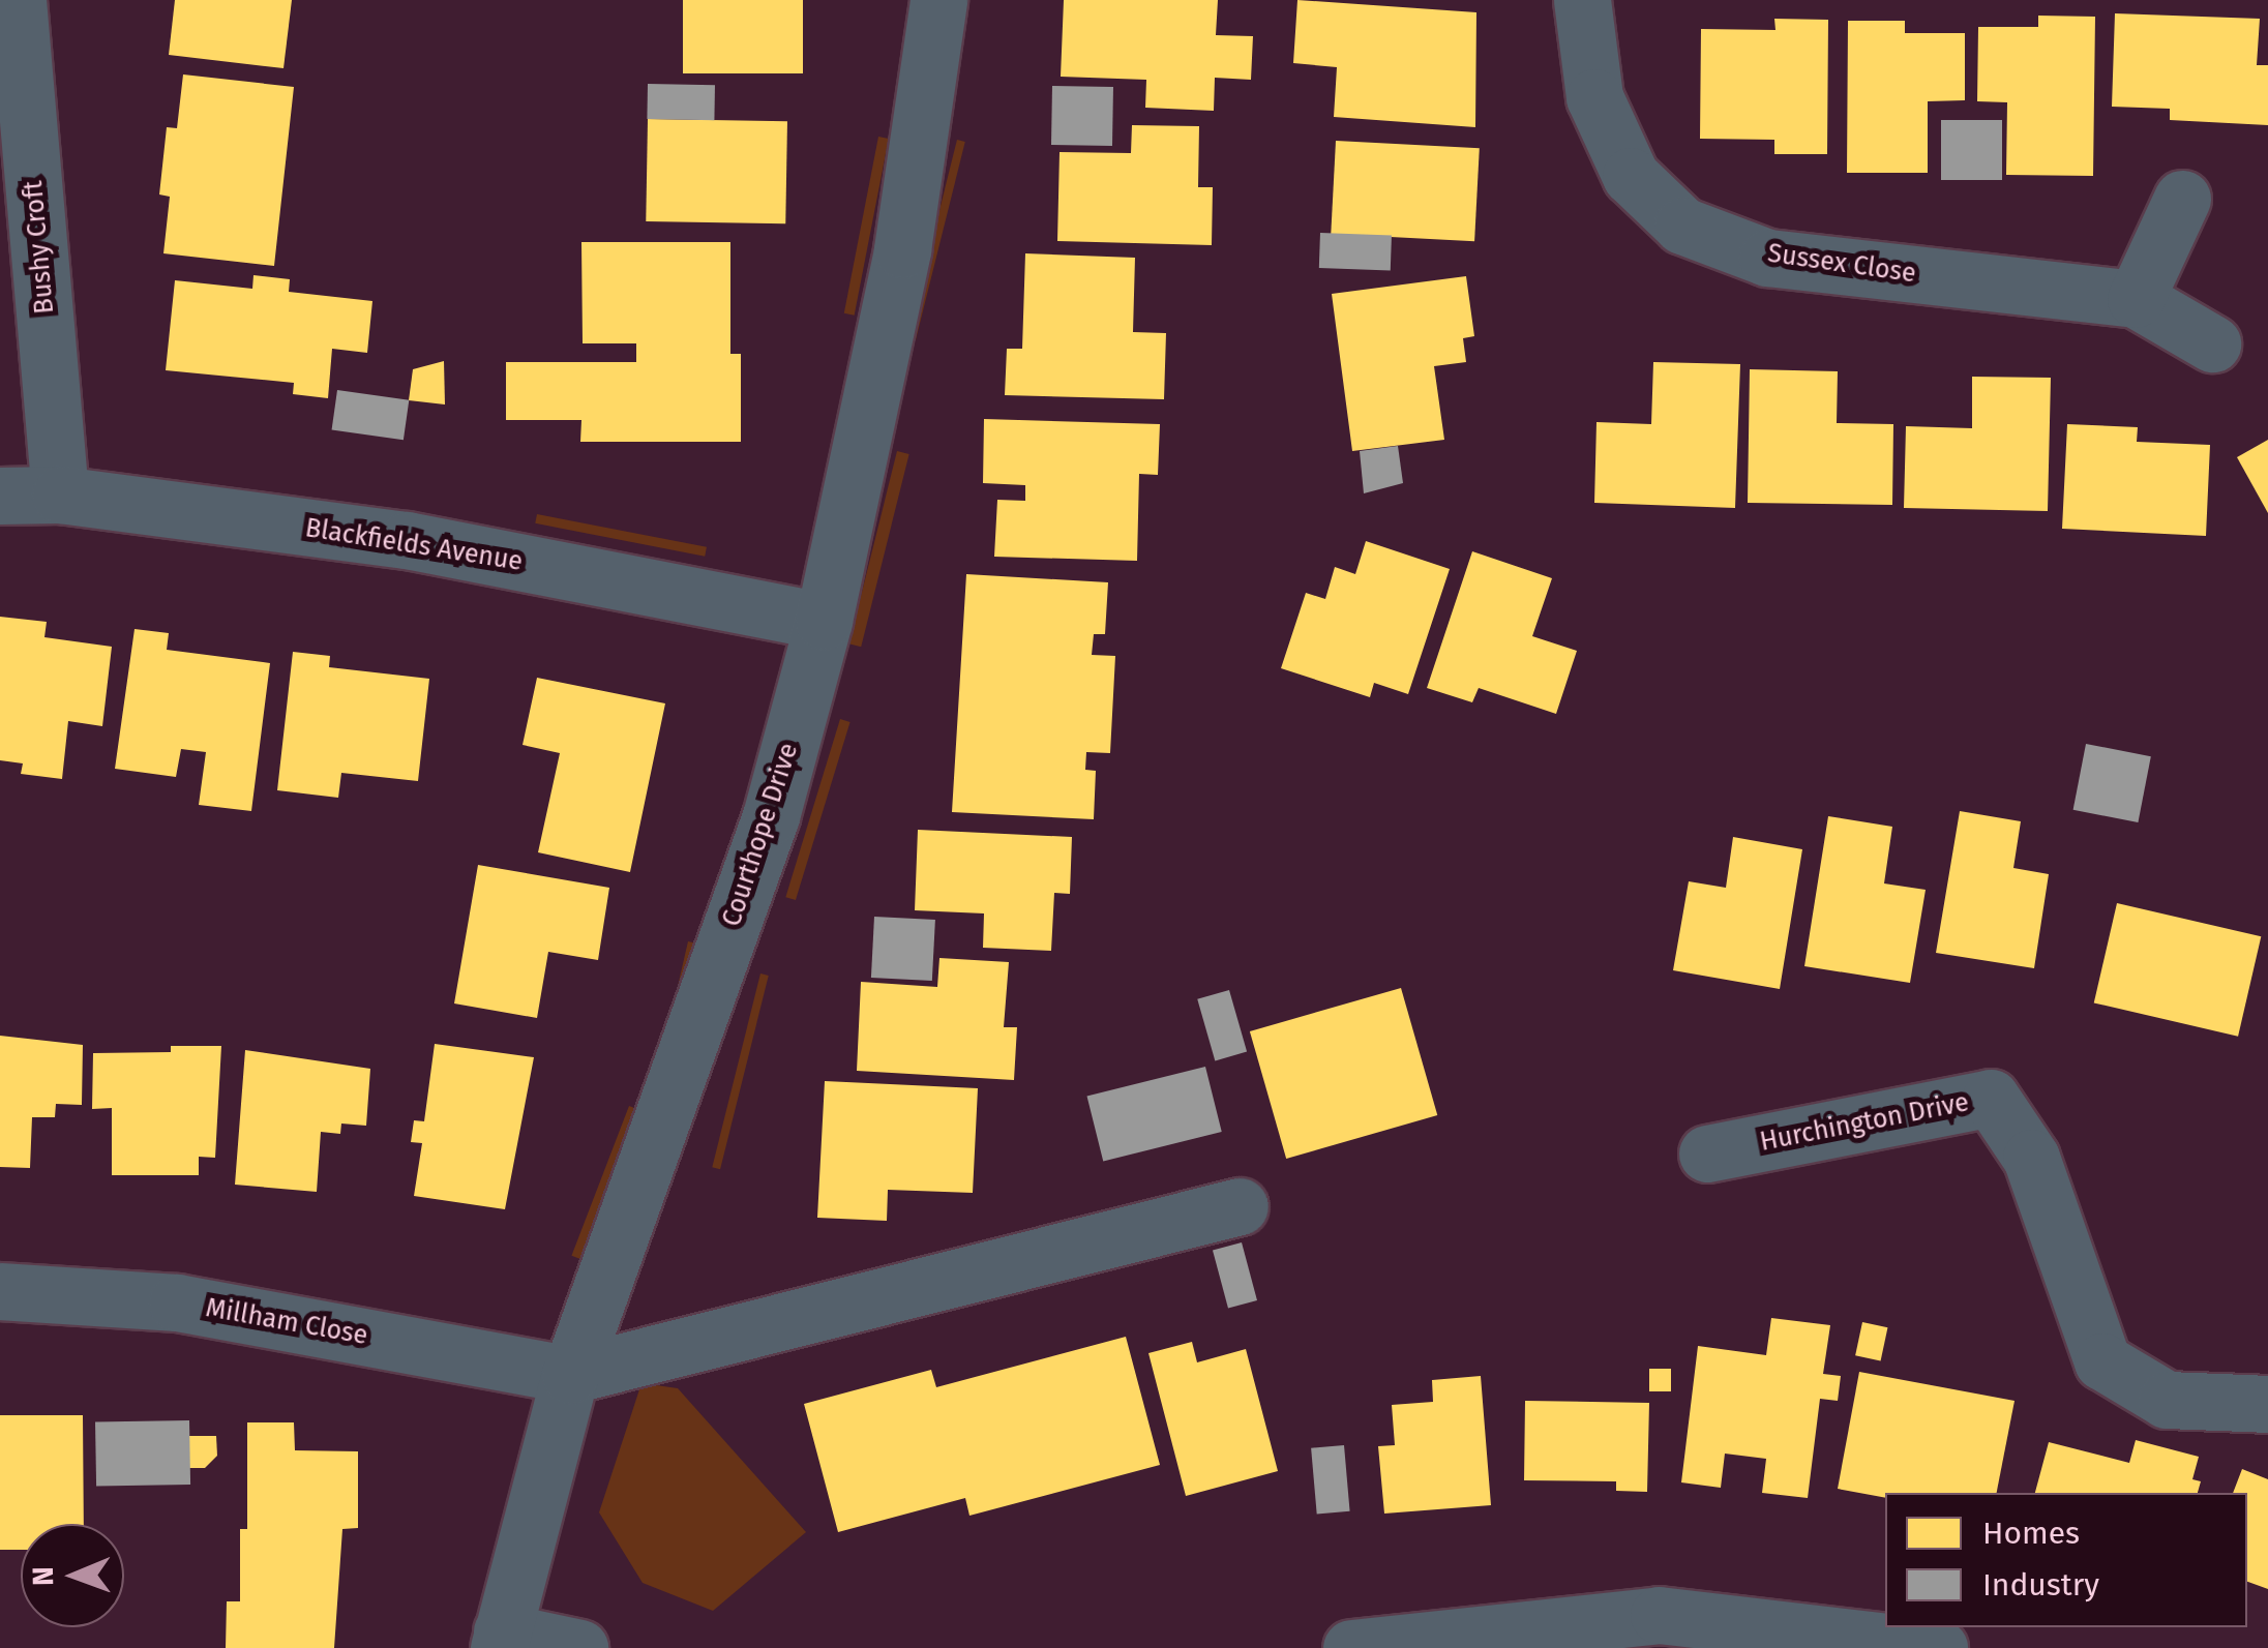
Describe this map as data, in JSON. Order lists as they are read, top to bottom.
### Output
{
  "streets": {
    "street": [
      "Bushy Croft",
      "Sussex Close",
      "Blackfields Avenue",
      "Courthope Drive",
      "Hurchington Drive",
      "Millham Close"
    ]
  },
  "crossings": [
    ["Bushy Croft", "Blackfields Avenue"],
    ["Blackfields Avenue", "Courthope Drive"],
    ["Courthope Drive", "Millham Close"]
  ],
  "legend": ["Homes", "Industry"],
  "north": "left"
}
